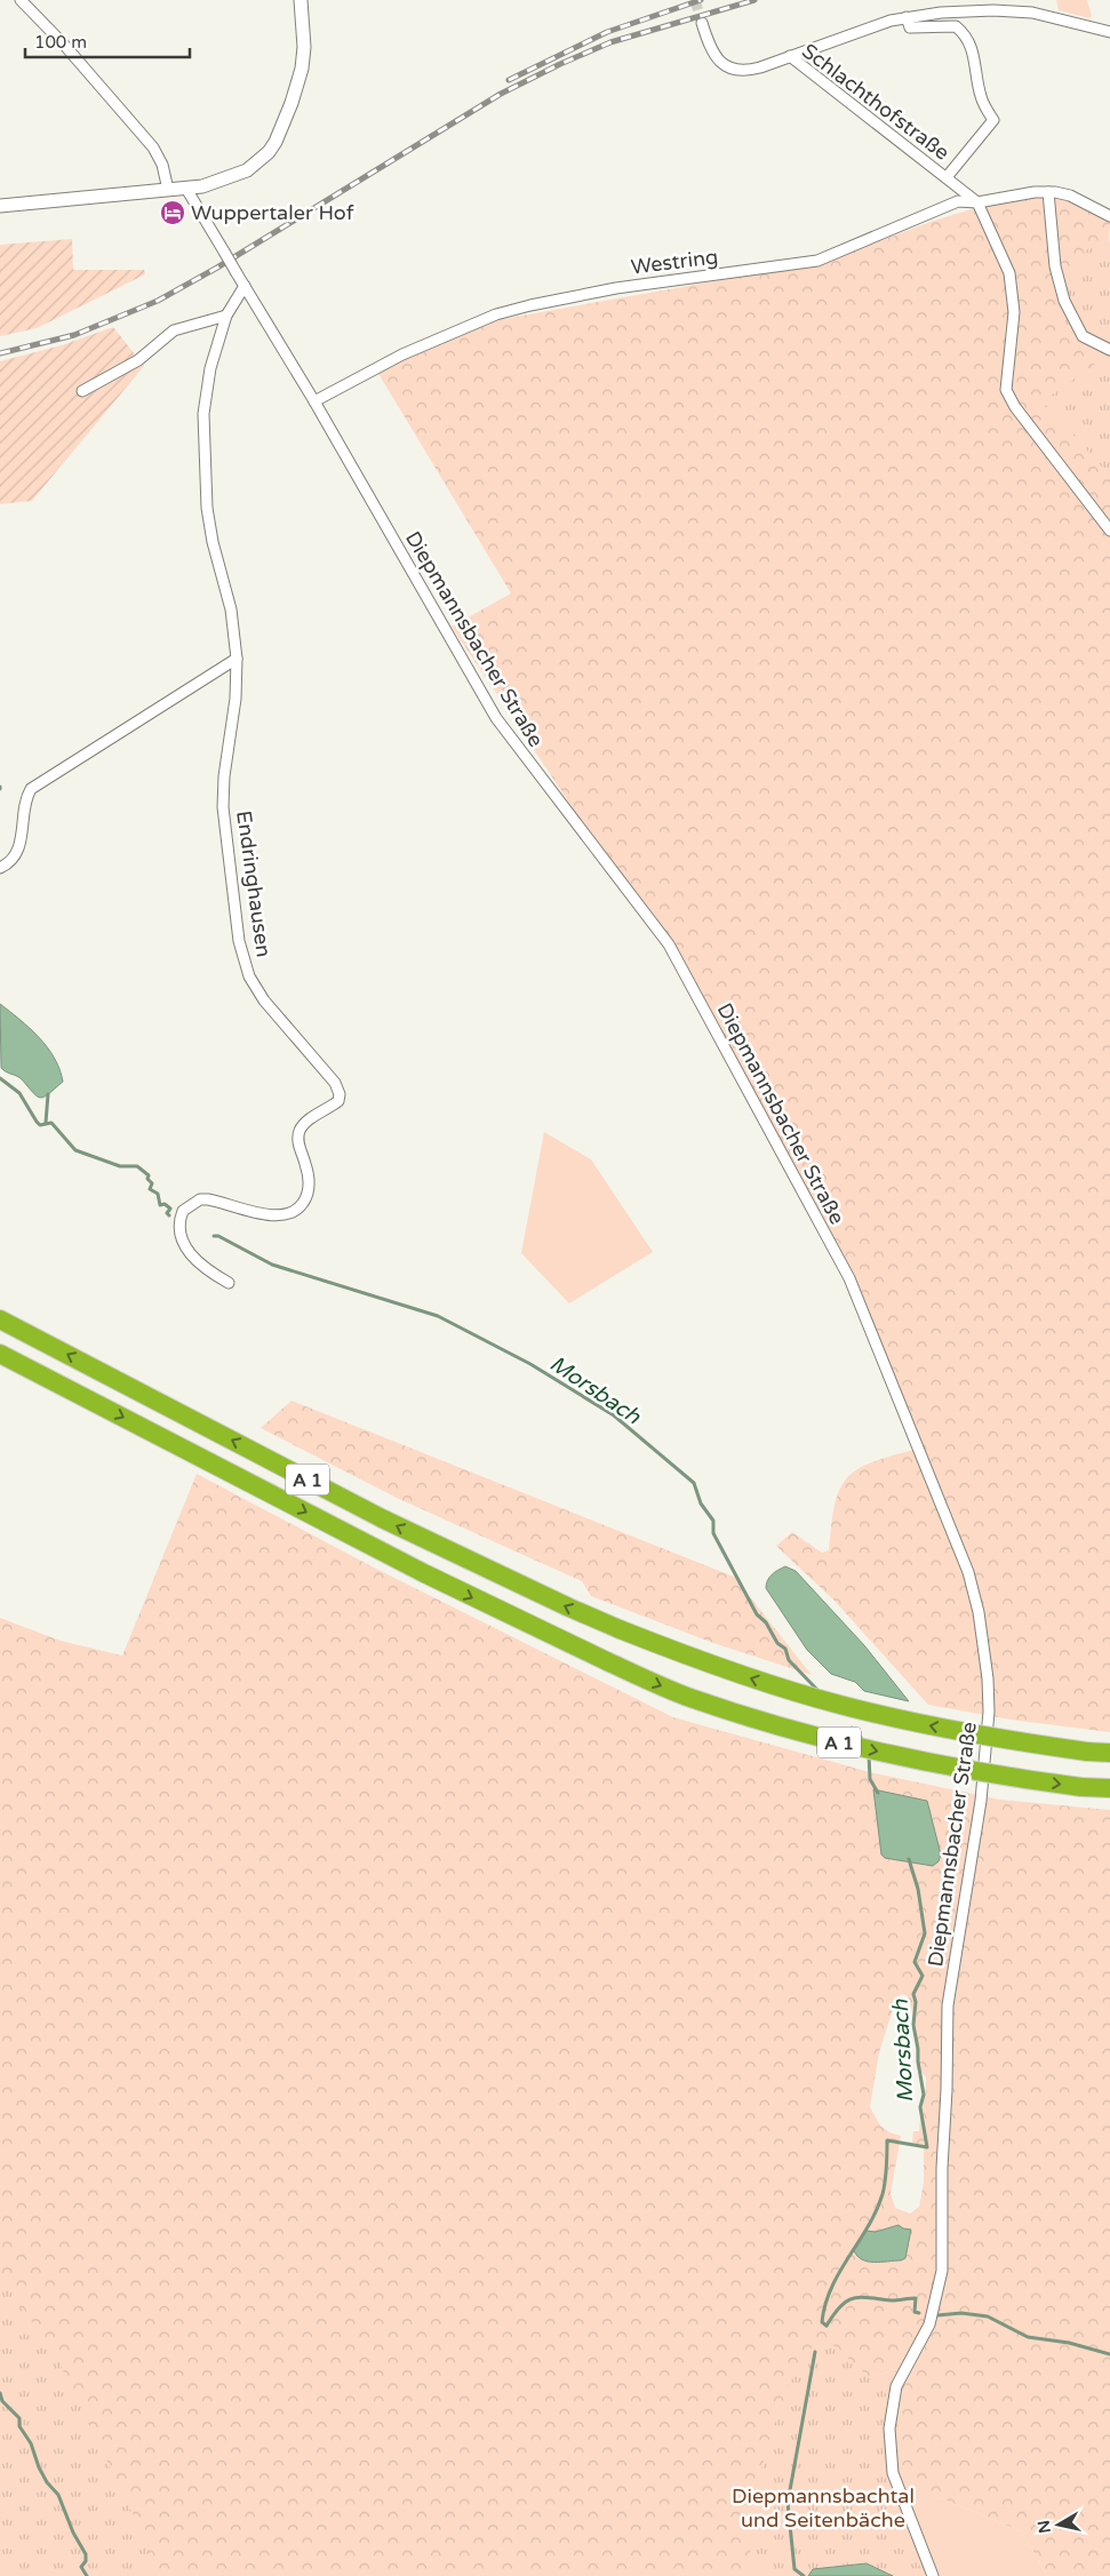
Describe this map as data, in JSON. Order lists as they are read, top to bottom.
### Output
{
  "streets": {
    "highway": ["A 1"],
    "street": [
      "Schlachthofstraße",
      "Westring",
      "Diepmannsbacher Straße",
      "Endringhausen"
    ]
  },
  "crossings": [
    ["Schlachthofstraße", "Westring"],
    ["Westring", "Diepmannsbacher Straße"]
  ],
  "water": ["Morsbach"],
  "parks": ["Diepmannsbachtal und Seitenbäche"],
  "places": {
    "hotel": ["Wuppertaler Hof"]
  },
  "scale_bar": "100 m",
  "north": "left"
}
